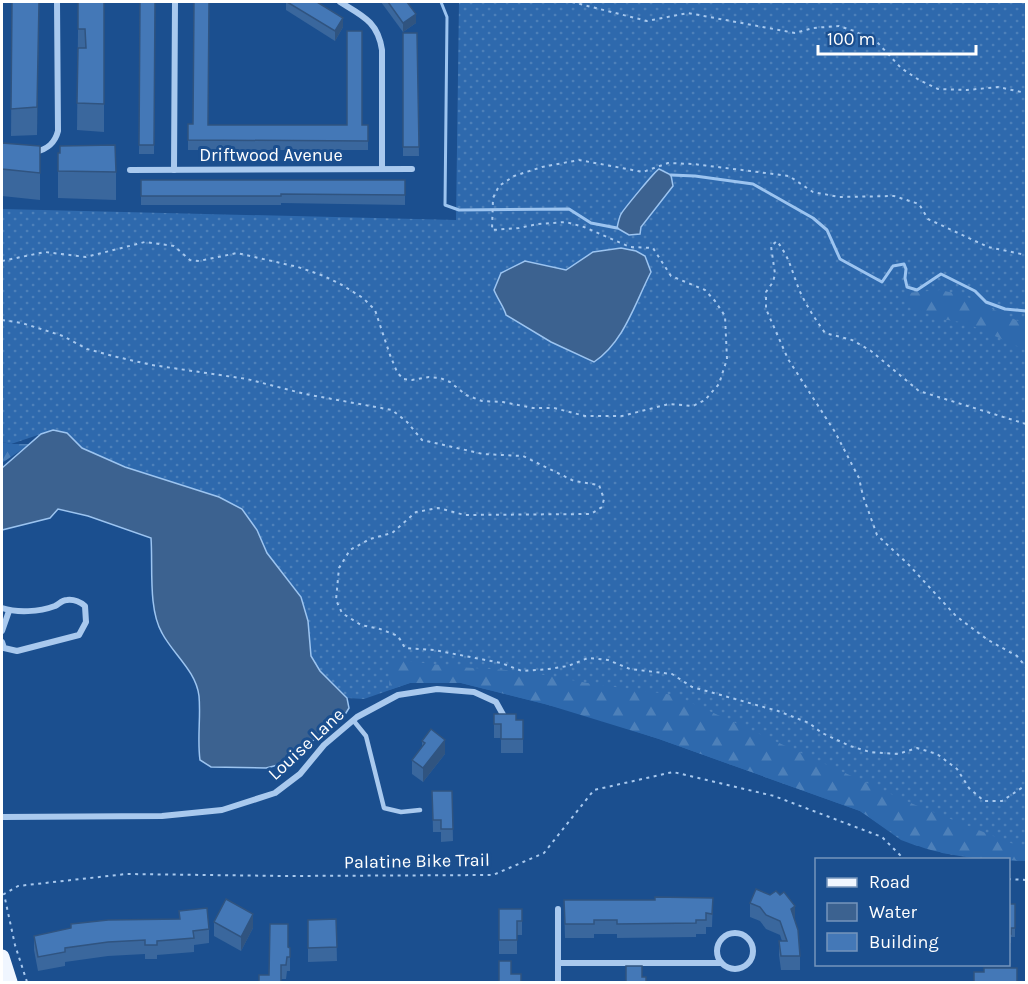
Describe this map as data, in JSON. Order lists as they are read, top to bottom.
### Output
{
  "streets": {
    "street": ["Driftwood Avenue", "Louise Lane"],
    "path": ["Palatine Bike Trail"]
  },
  "legend": ["Road", "Water", "Building"],
  "scale_bar": "100 m"
}
